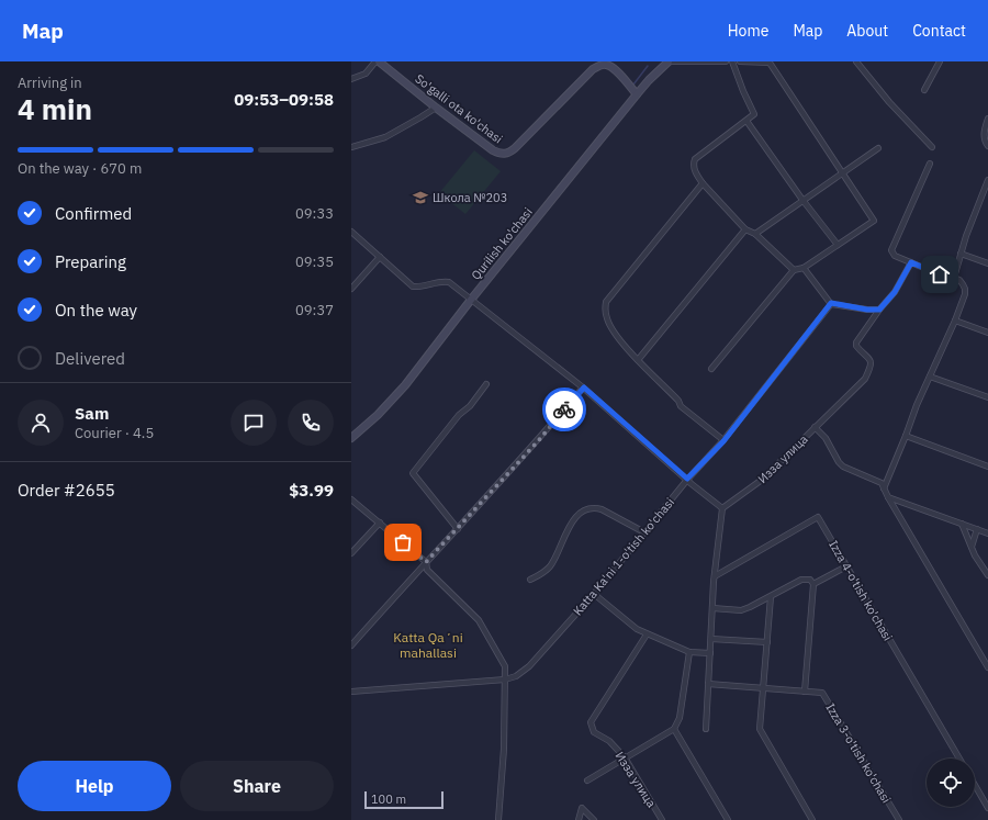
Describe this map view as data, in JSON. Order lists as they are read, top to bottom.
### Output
{
  "streets": {
    "street": [
      "So'galli ota ko'chasi",
      "Qurilish ko'chasi",
      "Изза улица",
      "Katta Ka'ni 1-o'tish ko'chasi",
      "Izza 4-o'tish ko'chasi",
      "Izza 3-o'tish ko'chasi"
    ]
  },
  "crossings": [
    ["So'galli ota ko'chasi", "Qurilish ko'chasi"]
  ],
  "districts": ["Katta Qaʼni mahallasi"],
  "places": {
    "school or university": ["Школа №203"]
  },
  "scale_bar": "100 m",
  "page": {
    "header": "Map",
    "nav": [
      "Home",
      "Map",
      "About",
      "Contact"
    ],
    "heading": ["4 min", "Arriving in", "09:53–09:58"],
    "panel": [
      "Sam",
      "Courier · 4.5",
      "Order #2655",
      "$3.99"
    ],
    "bar": "On the way · 670 m",
    "list": [
      ["Confirmed", "09:33"],
      ["Preparing", "09:35"],
      ["On the way", "09:37"],
      "Delivered"
    ],
    "buttons": ["Help", "Share"],
    "scale": "100 m"
  }
}
